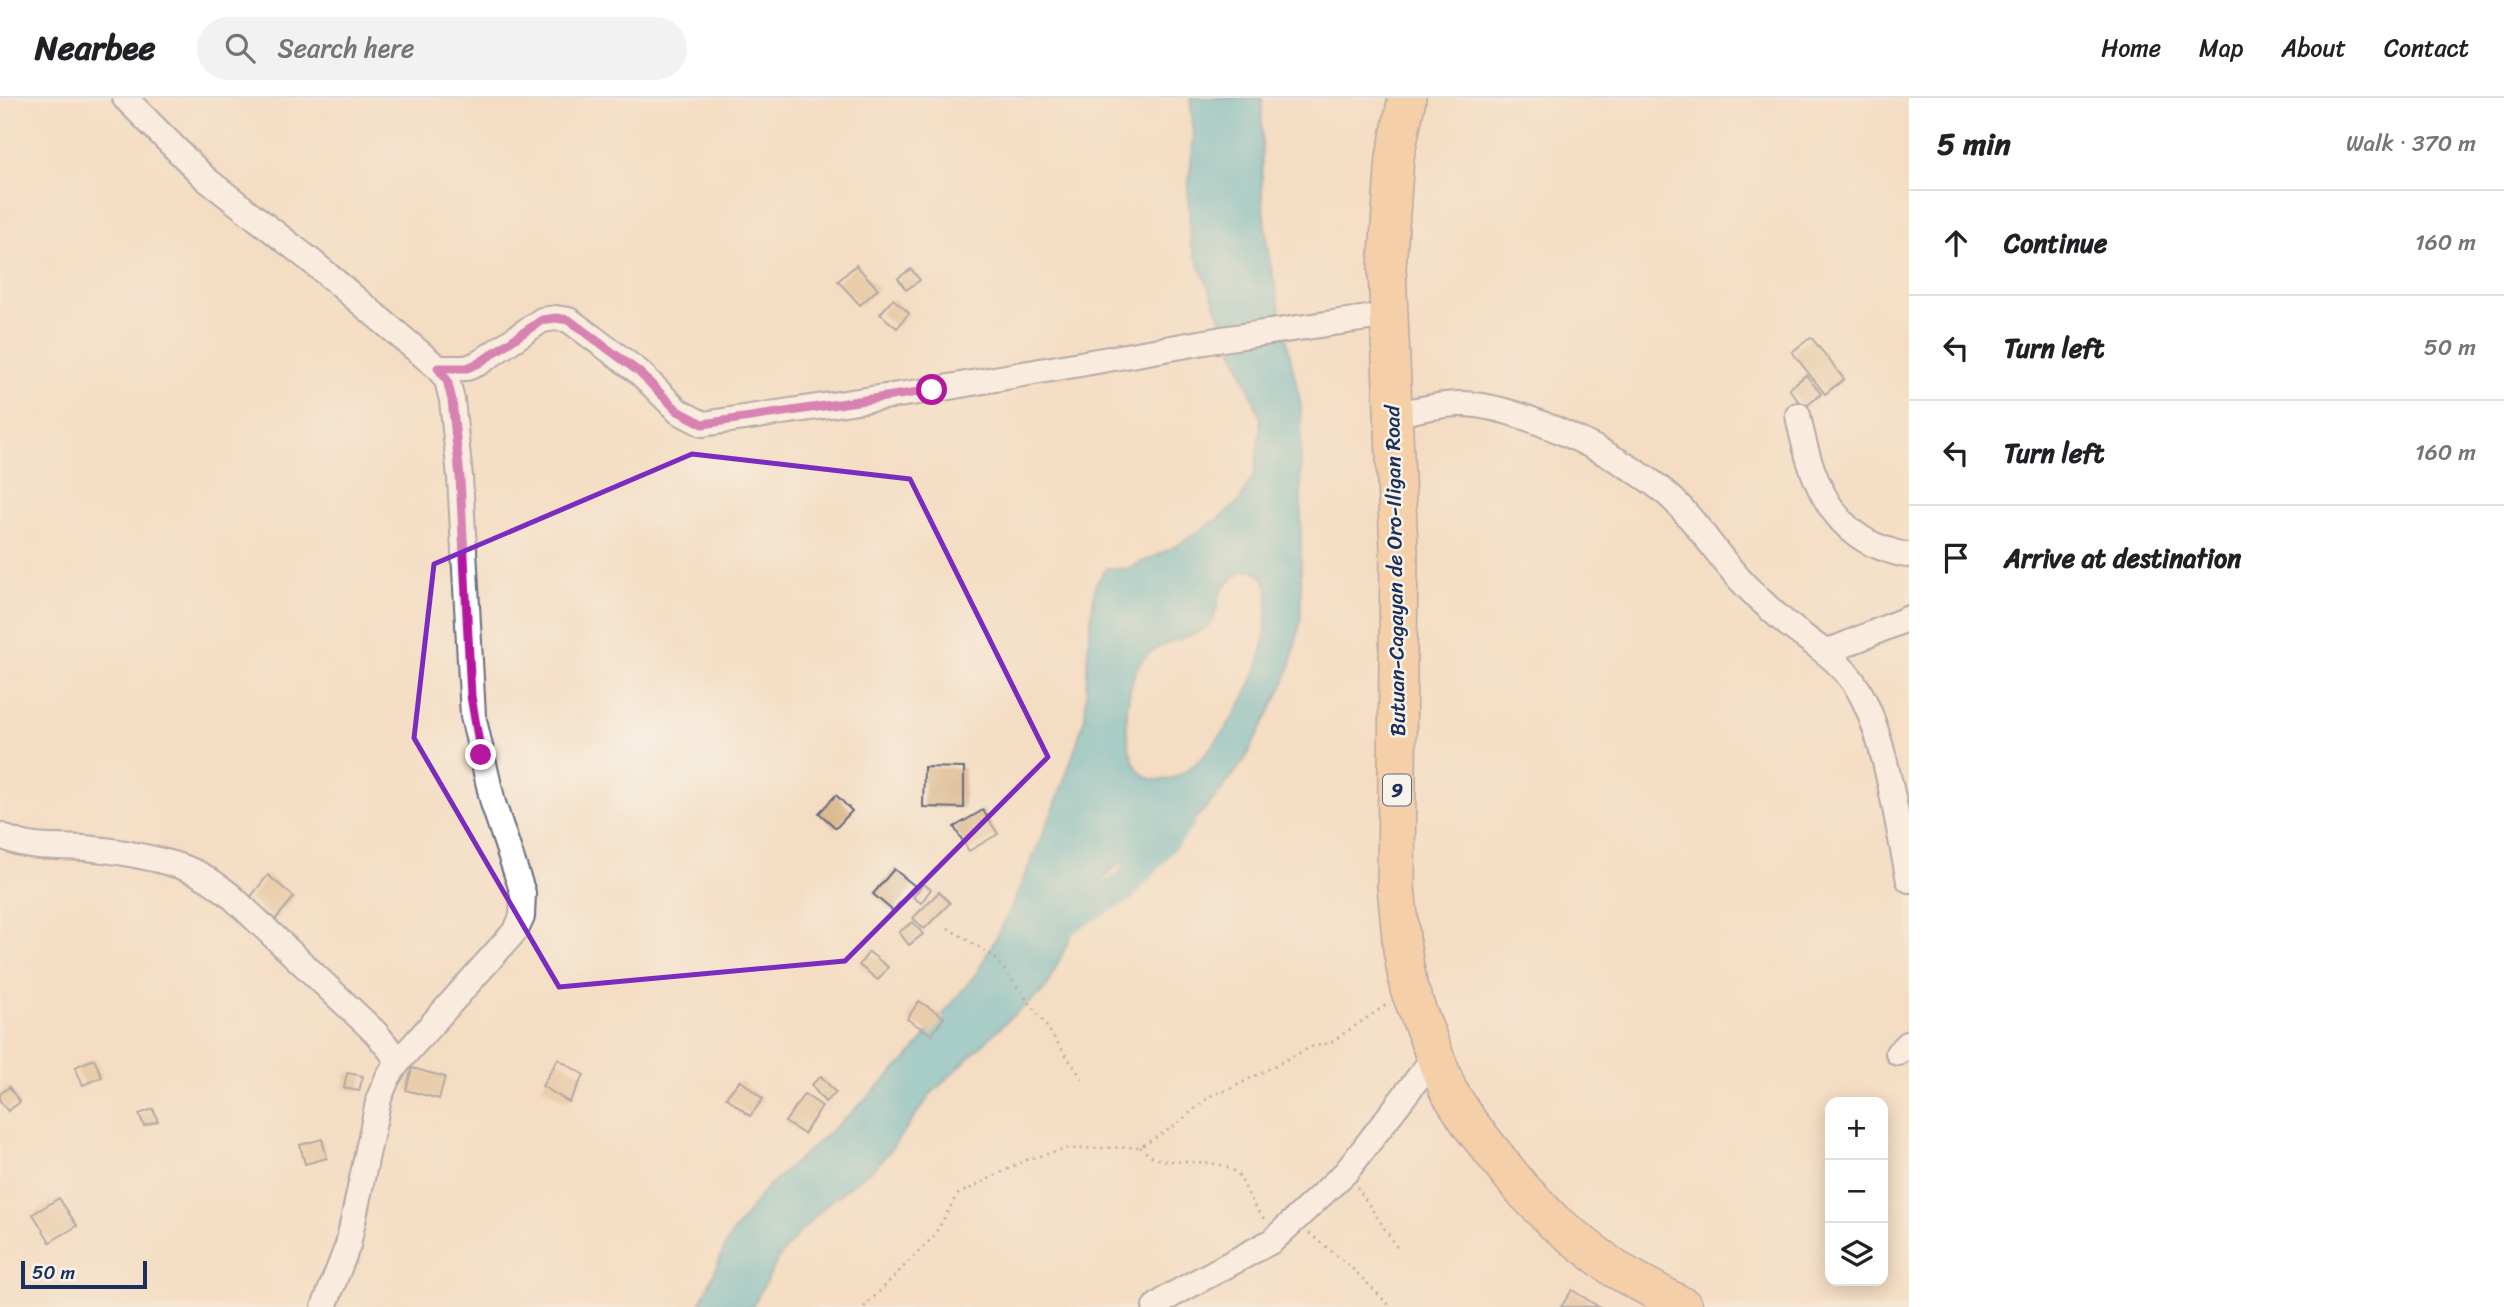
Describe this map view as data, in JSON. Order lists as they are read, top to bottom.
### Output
{
  "streets": {
    "highway": ["Butuan-Cagayan de Oro-Iligan Road", "9"]
  },
  "scale_bar": "50 m",
  "page": {
    "header": "Nearbee",
    "search": "Search here",
    "nav": [
      "Home",
      "Map",
      "About",
      "Contact"
    ],
    "heading": ["5 min", "Walk · 370 m"],
    "list": [
      ["Continue", "160 m"],
      ["Turn left", "50 m"],
      ["Turn left", "160 m"],
      "Arrive at destination"
    ],
    "map_buttons": ["+", "−"],
    "scale": "50 m"
  }
}
